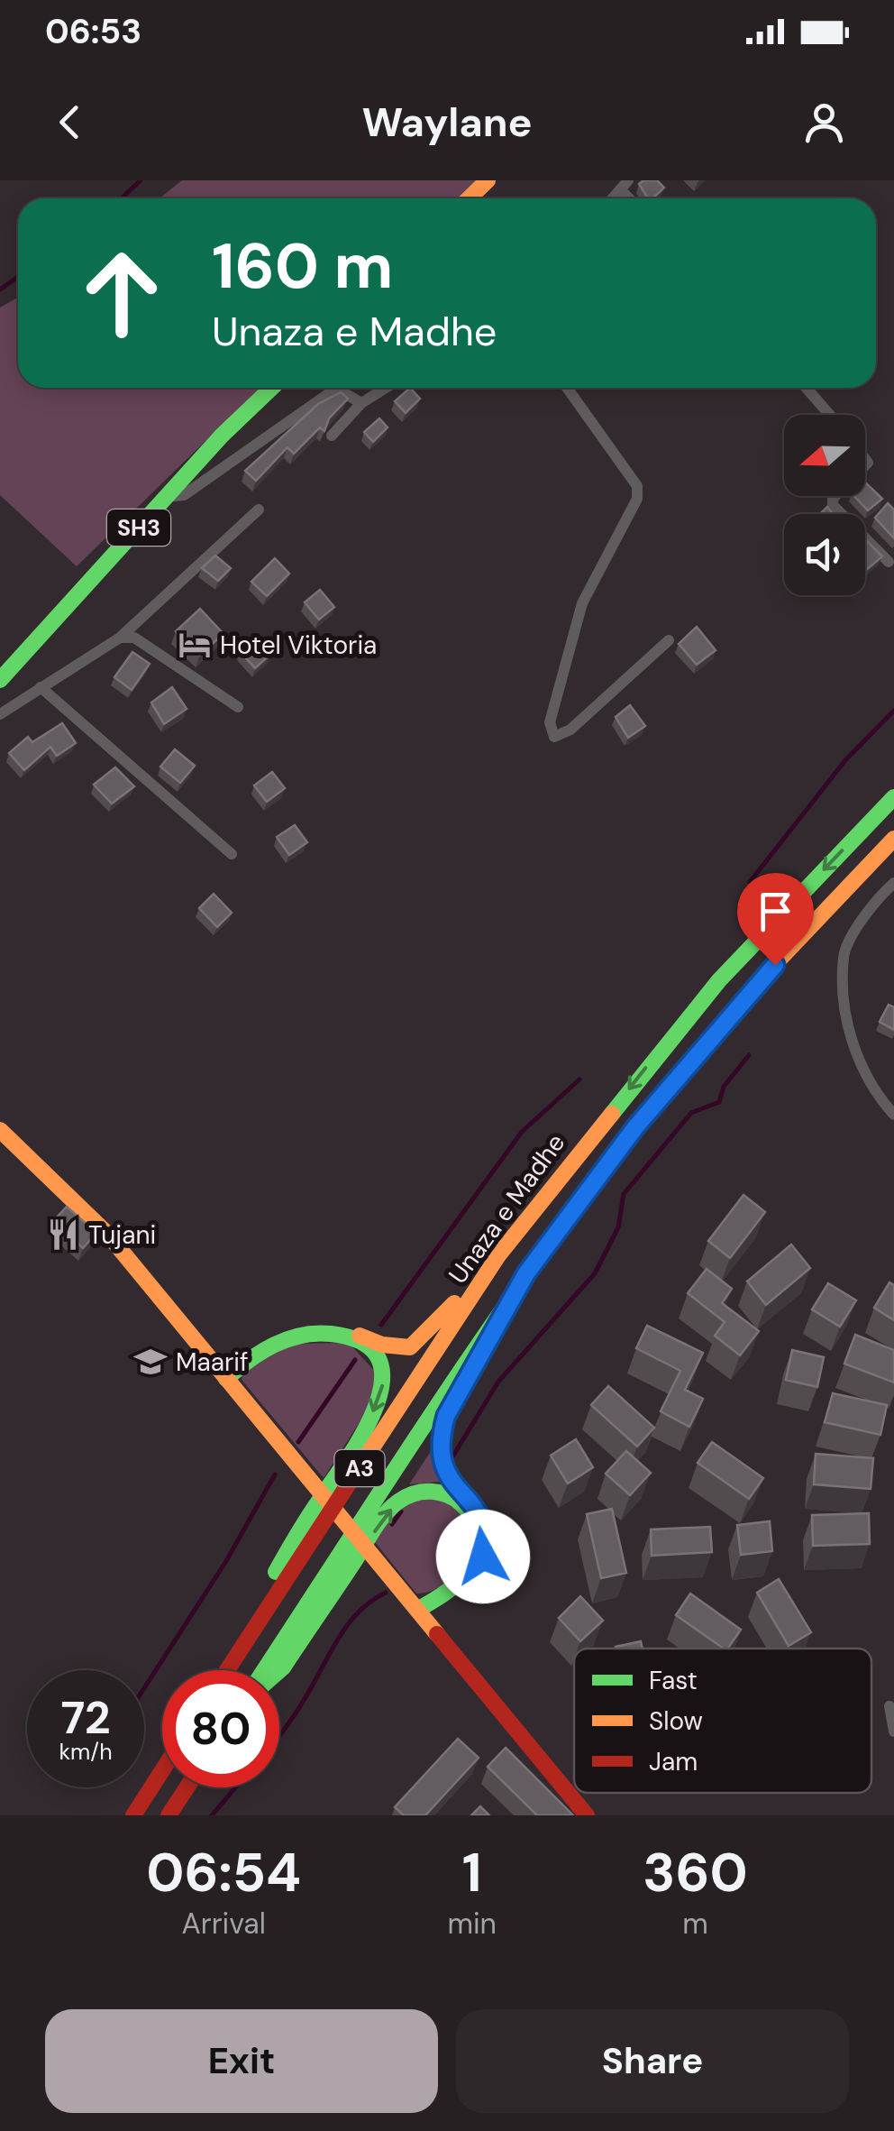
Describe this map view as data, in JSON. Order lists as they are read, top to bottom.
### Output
{
  "streets": {
    "main road": ["SH3", "Unaza e Madhe", "A3"]
  },
  "places": {
    "hotel": ["Hotel Viktoria"],
    "restaurant": ["Tujani"],
    "school or university": ["Maarif"]
  },
  "legend": ["Fast", "Slow", "Jam"],
  "north": "left",
  "page": {
    "status": "06:53",
    "header": "Waylane",
    "turn": ["160 m", "Unaza e Madhe"],
    "speed": "72 km/h",
    "limit": "80",
    "eta": [
      "06:54",
      "Arrival",
      "1",
      "min",
      "360",
      "m"
    ],
    "buttons": ["Exit", "Share"]
  }
}
